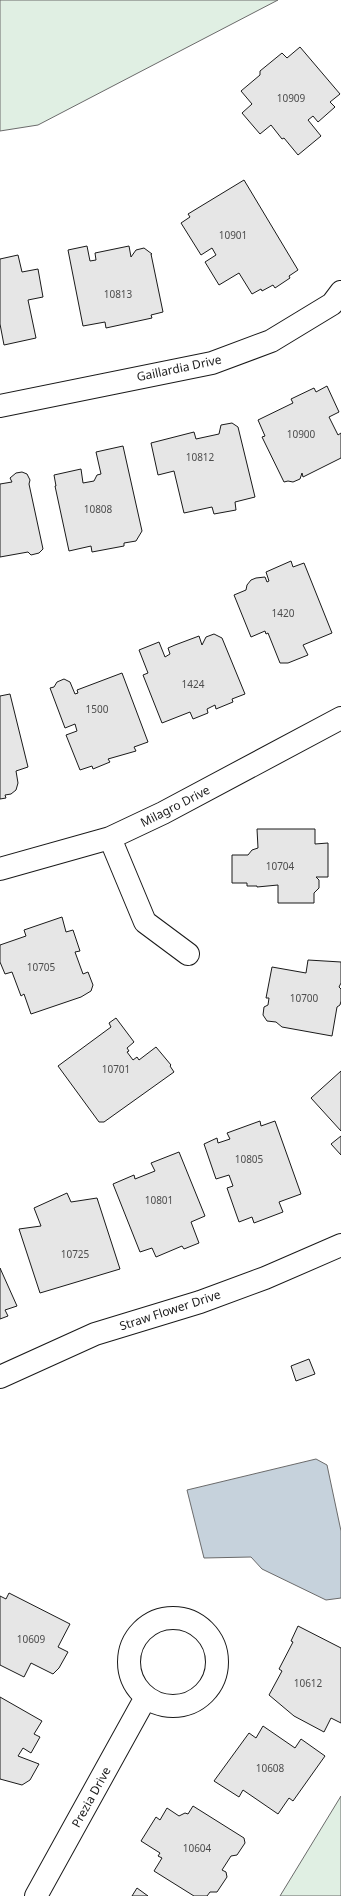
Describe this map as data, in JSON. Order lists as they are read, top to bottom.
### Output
{
  "streets": {
    "street": [
      "Gaillardia Drive",
      "Milagro Drive",
      "Straw Flower Drive",
      "Prezia Drive"
    ]
  },
  "house_numbers": [
    "10909",
    "10901",
    "10813",
    "10900",
    "10812",
    "10808",
    "1420",
    "1424",
    "1500",
    "10704",
    "10705",
    "10700",
    "10701",
    "10805",
    "10801",
    "10725",
    "10609",
    "10612",
    "10608",
    "10604"
  ]
}
